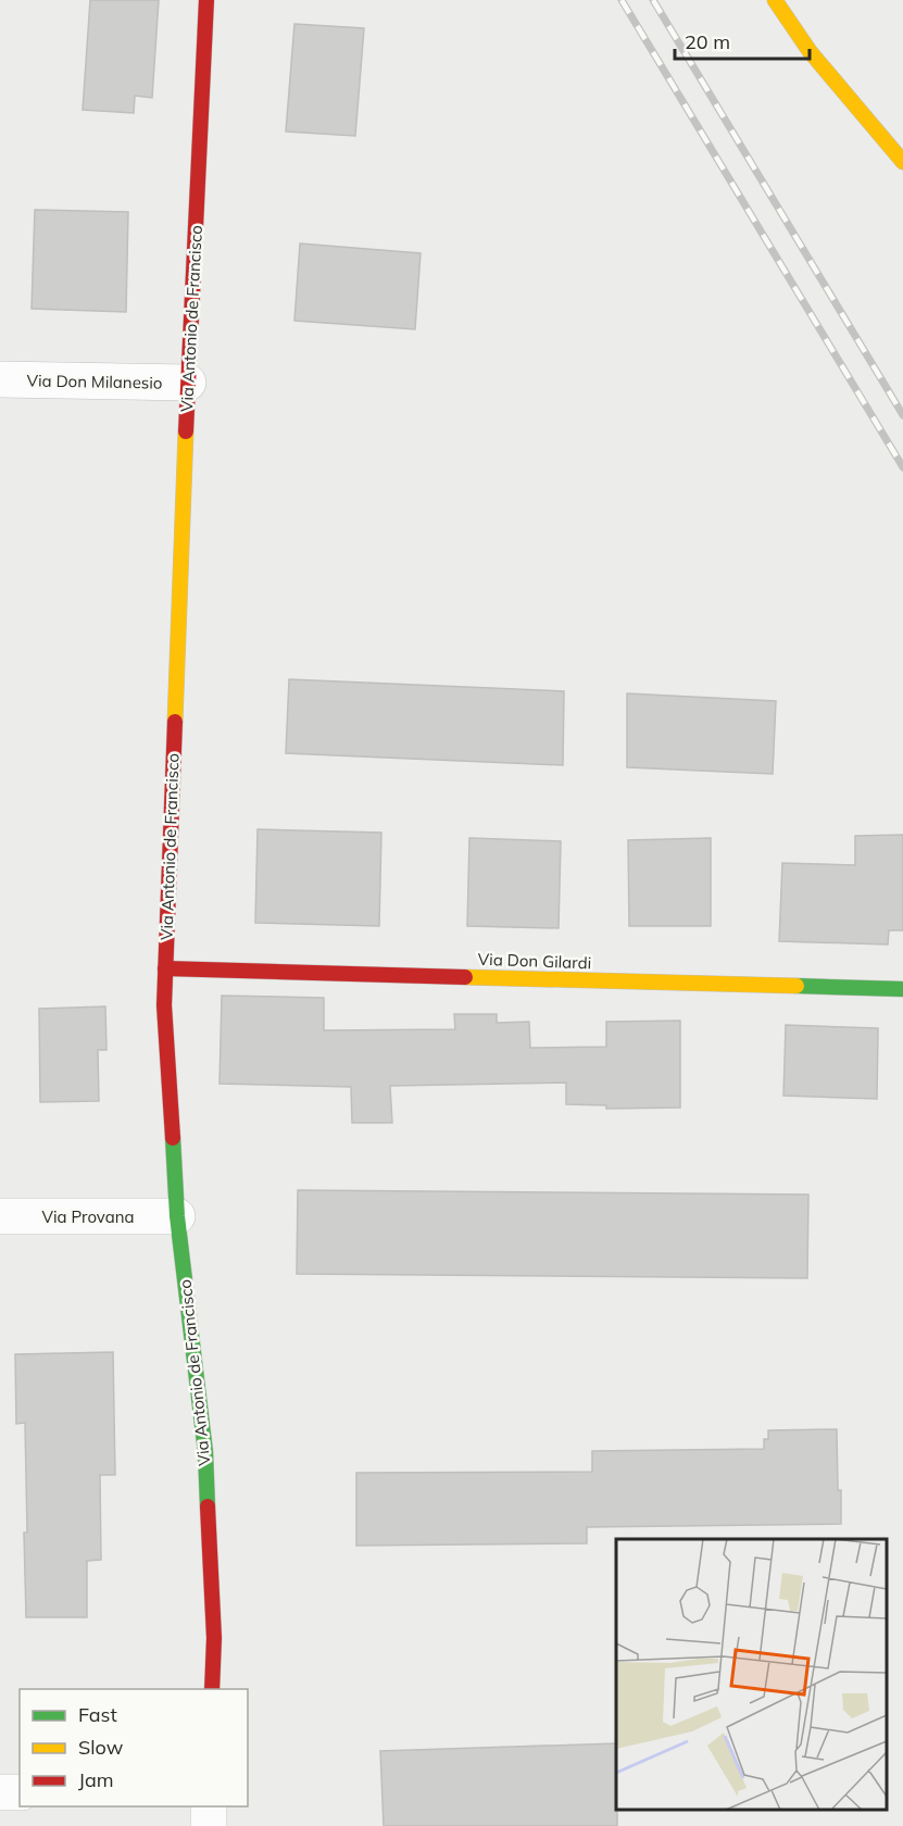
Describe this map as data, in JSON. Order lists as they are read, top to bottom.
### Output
{
  "streets": {
    "street": [
      "Via Antonio de Francisco",
      "Via Don Milanesio",
      "Via Don Gilardi",
      "Via Provana"
    ]
  },
  "crossings": [
    ["Via Antonio de Francisco", "Via Don Milanesio"],
    ["Via Antonio de Francisco", "Via Don Gilardi"],
    ["Via Antonio de Francisco", "Via Provana"]
  ],
  "legend": ["Fast", "Slow", "Jam"],
  "scale_bar": "20 m"
}
